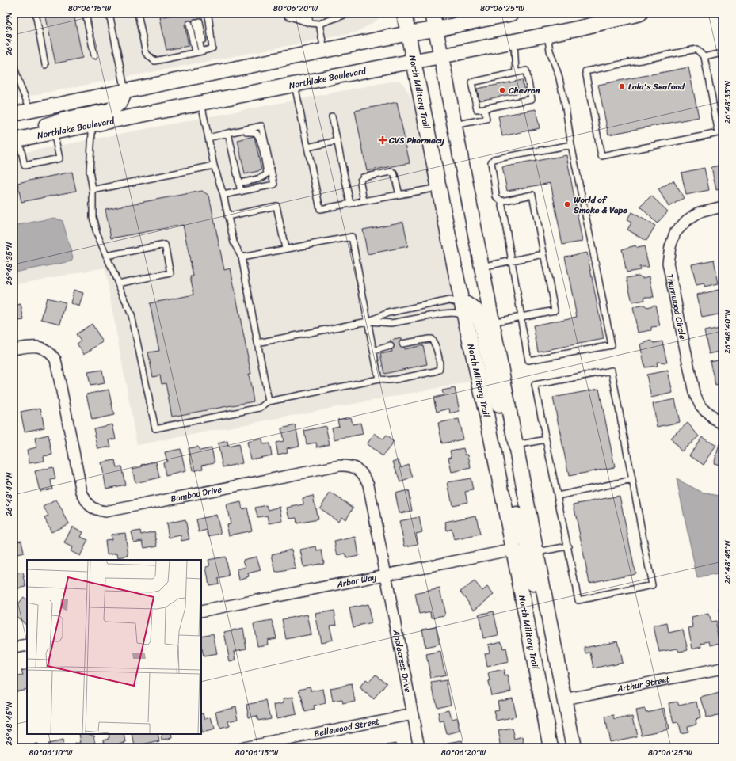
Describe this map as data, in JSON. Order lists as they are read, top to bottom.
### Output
{
  "streets": {
    "main road": ["Northlake Boulevard", "North Military Trail"],
    "street": [
      "Thornwood Circle",
      "Bamboo Drive",
      "Arbor Way",
      "Applecrest Drive",
      "Arthur Street",
      "Bellewood Street"
    ]
  },
  "crossings": [
    ["Northlake Boulevard", "North Military Trail"],
    ["North Military Trail", "Arbor Way"],
    ["Bamboo Drive", "Arbor Way"],
    ["Bamboo Drive", "Applecrest Drive"],
    ["Arbor Way", "Applecrest Drive"],
    ["Applecrest Drive", "Bellewood Street"]
  ],
  "places": {
    "other": ["Lola's Seafood", "Chevron", "World of Smoke & Vape"],
    "health": ["CVS Pharmacy"]
  },
  "coordinates": [
    "80°06'15\"W",
    "80°06'20\"W",
    "80°06'25\"W",
    "26°48'30\"N",
    "26°48'35\"N",
    "26°48'40\"N",
    "26°48'45\"N",
    "80°06'10\"W"
  ]
}
